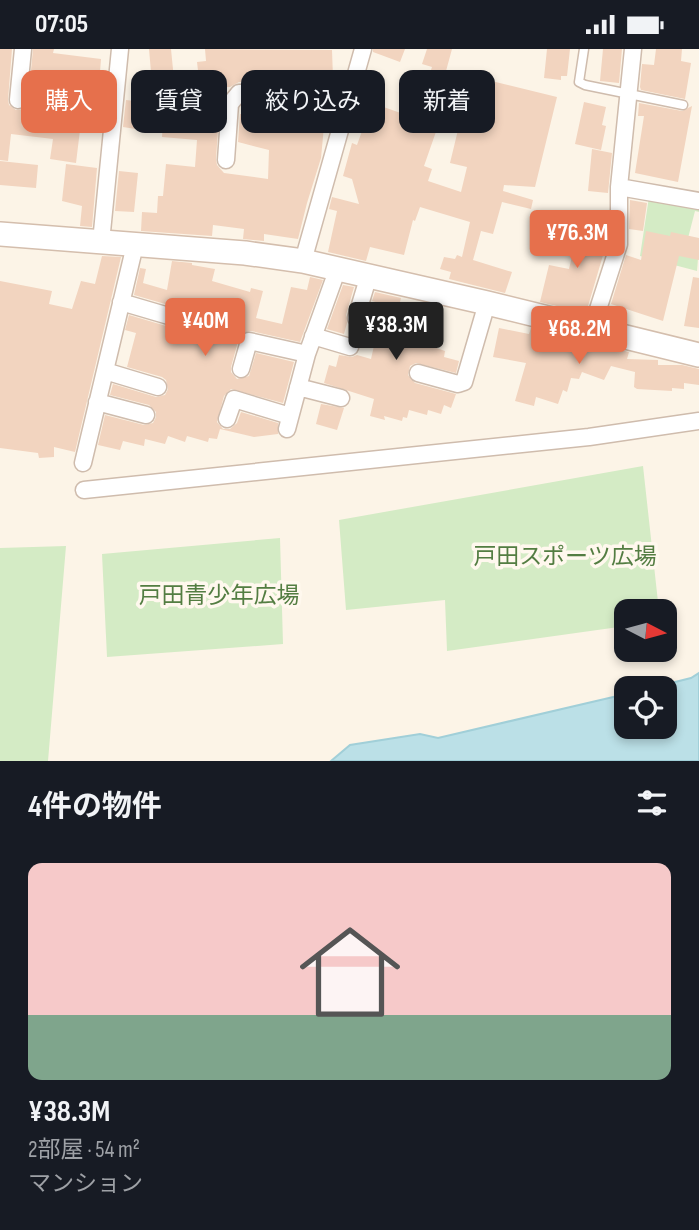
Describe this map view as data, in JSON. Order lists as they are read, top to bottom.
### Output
{
  "parks": ["戸田スポーツ広場", "戸田青少年広場"],
  "north": "right",
  "page": {
    "status": "07:05",
    "chip": [
      "購入",
      "賃貸",
      "絞り込み",
      "新着"
    ],
    "price": [
      "¥76.3M",
      "¥40M",
      "¥38.3M",
      "¥68.2M"
    ],
    "heading": "4件の物件",
    "list": [
      {
        "name": "¥38.3M",
        "note": "2部屋 · 54 m² · マンション"
      }
    ]
  }
}
